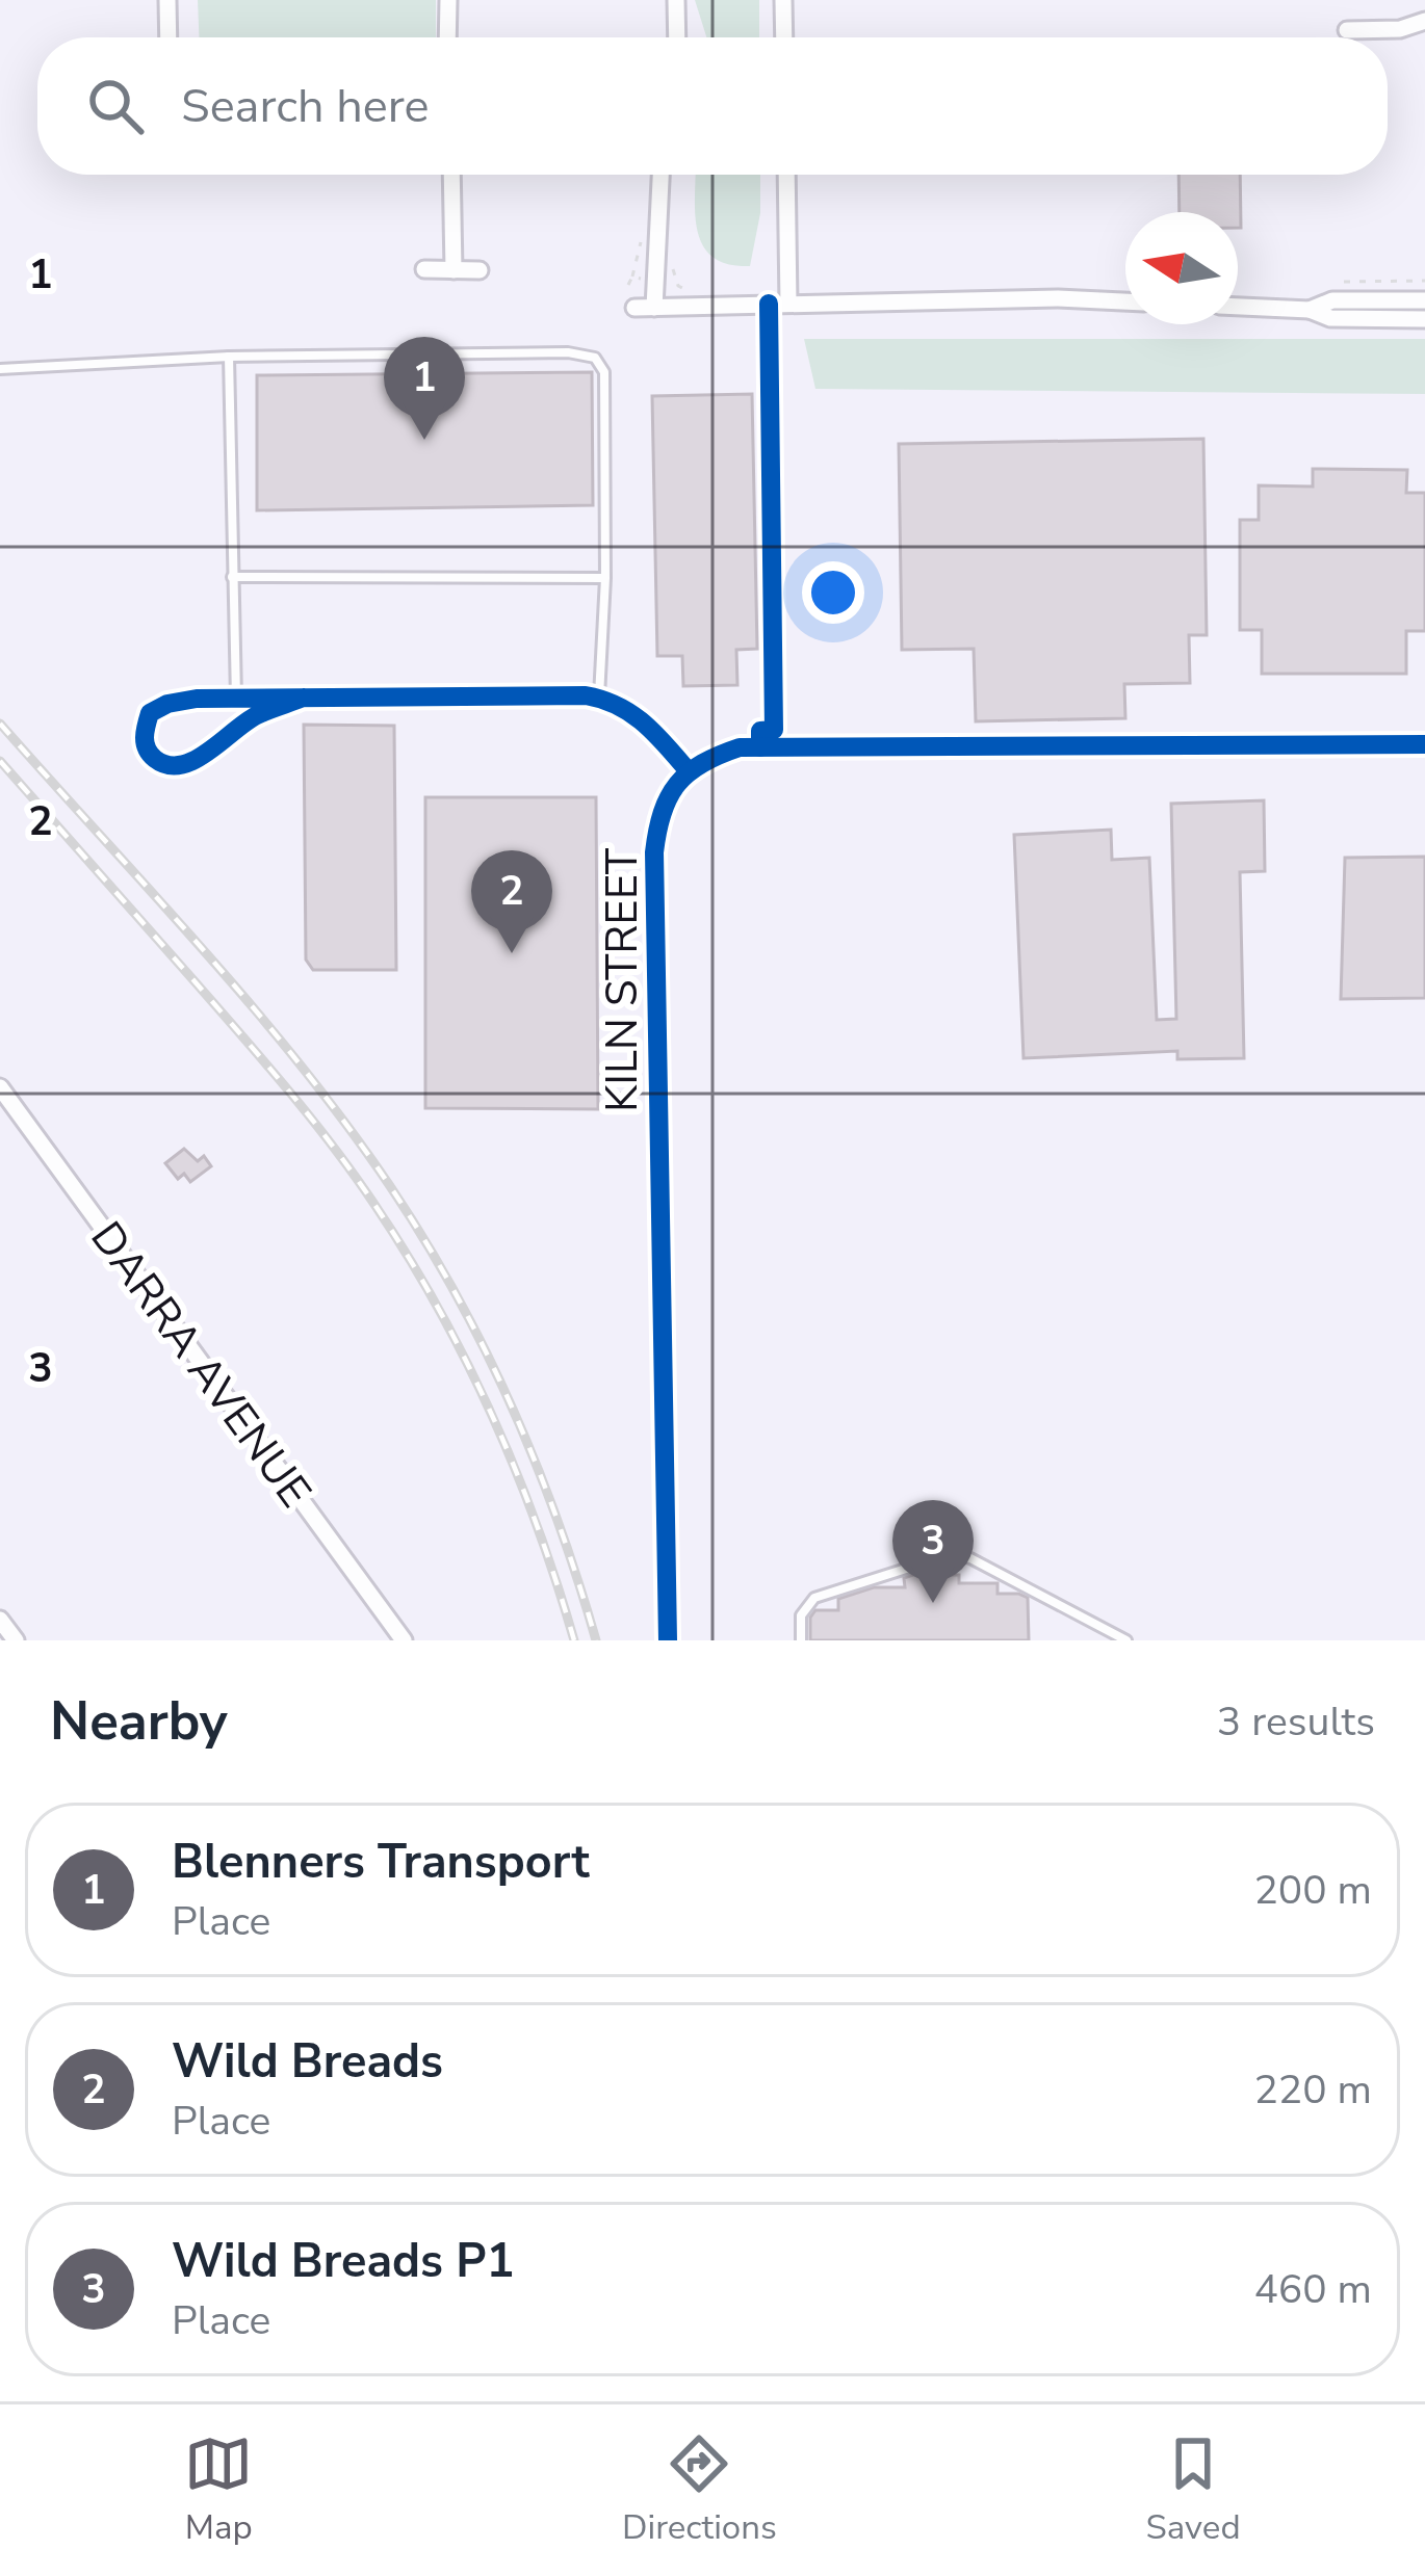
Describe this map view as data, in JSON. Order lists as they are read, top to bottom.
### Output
{
  "streets": {
    "street": ["KILN STREET", "DARRA AVENUE"]
  },
  "north": "left",
  "page": {
    "search": "Search here",
    "pins": ["1", "2", "3"],
    "heading": ["Nearby", "3 results"],
    "list": [
      {
        "mark": "1",
        "name": "Blenners Transport",
        "note": "Place",
        "value": "200 m"
      },
      {
        "mark": "2",
        "name": "Wild Breads",
        "note": "Place",
        "value": "220 m"
      },
      {
        "mark": "3",
        "name": "Wild Breads P1",
        "note": "Place",
        "value": "460 m"
      }
    ],
    "nav": ["Map", "Directions", "Saved"]
  },
  "grid": {
    "rows": ["1", "2", "3"]
  }
}
